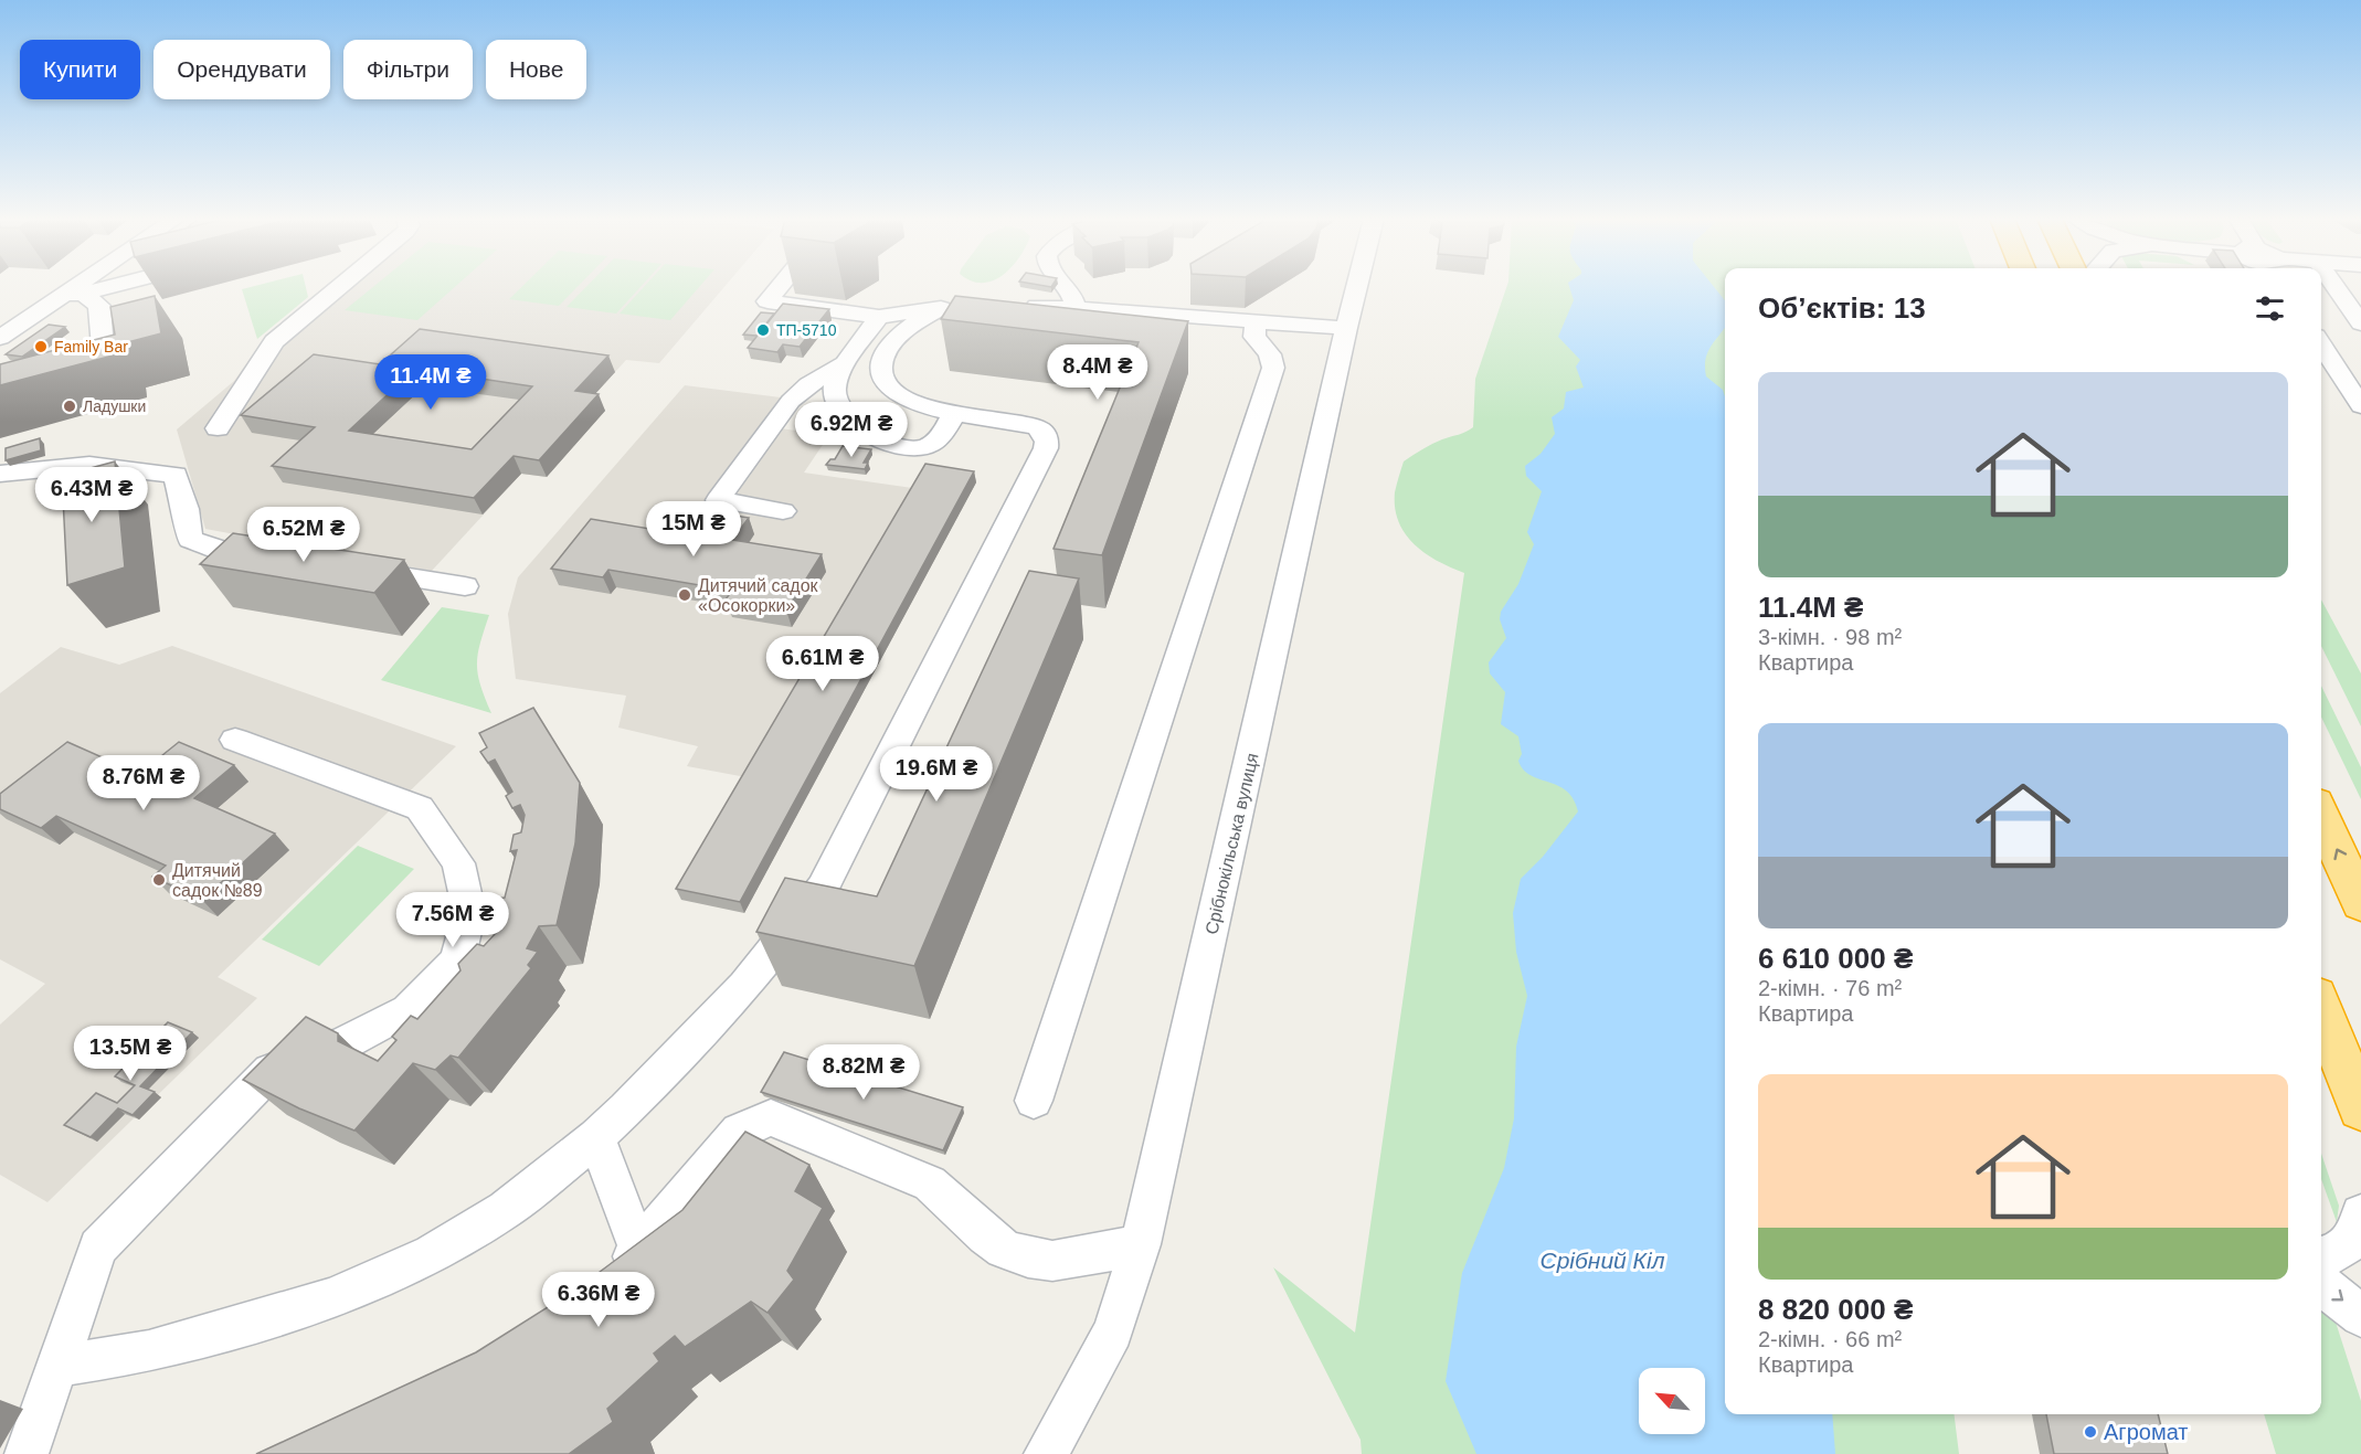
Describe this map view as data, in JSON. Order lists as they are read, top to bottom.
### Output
{
  "streets": {
    "street": ["Срібнокільська вулиця"]
  },
  "water": ["Срібний Кіл"],
  "places": [
    "ТП-5710",
    "Family Bar",
    "Ладушки",
    "Дитячий садок «Осокорки»",
    "Дитячий садок №89",
    "Агромат"
  ],
  "north": "top left",
  "page": {
    "chip": [
      "Купити",
      "Орендувати",
      "Фільтри",
      "Нове"
    ],
    "heading": "Об’єктів: 13",
    "price": [
      "8.4M ₴",
      "11.4M ₴",
      "6.92M ₴",
      "6.43M ₴",
      "15M ₴",
      "6.52M ₴",
      "6.61M ₴",
      "19.6M ₴",
      "8.76M ₴",
      "7.56M ₴",
      "13.5M ₴",
      "8.82M ₴",
      "6.36M ₴"
    ],
    "list": [
      {
        "name": "11.4M ₴",
        "note": "3-кімн. · 98 m² · Квартира"
      },
      {
        "name": "6 610 000 ₴",
        "note": "2-кімн. · 76 m² · Квартира"
      },
      {
        "name": "8 820 000 ₴",
        "note": "2-кімн. · 66 m² · Квартира"
      }
    ]
  }
}
